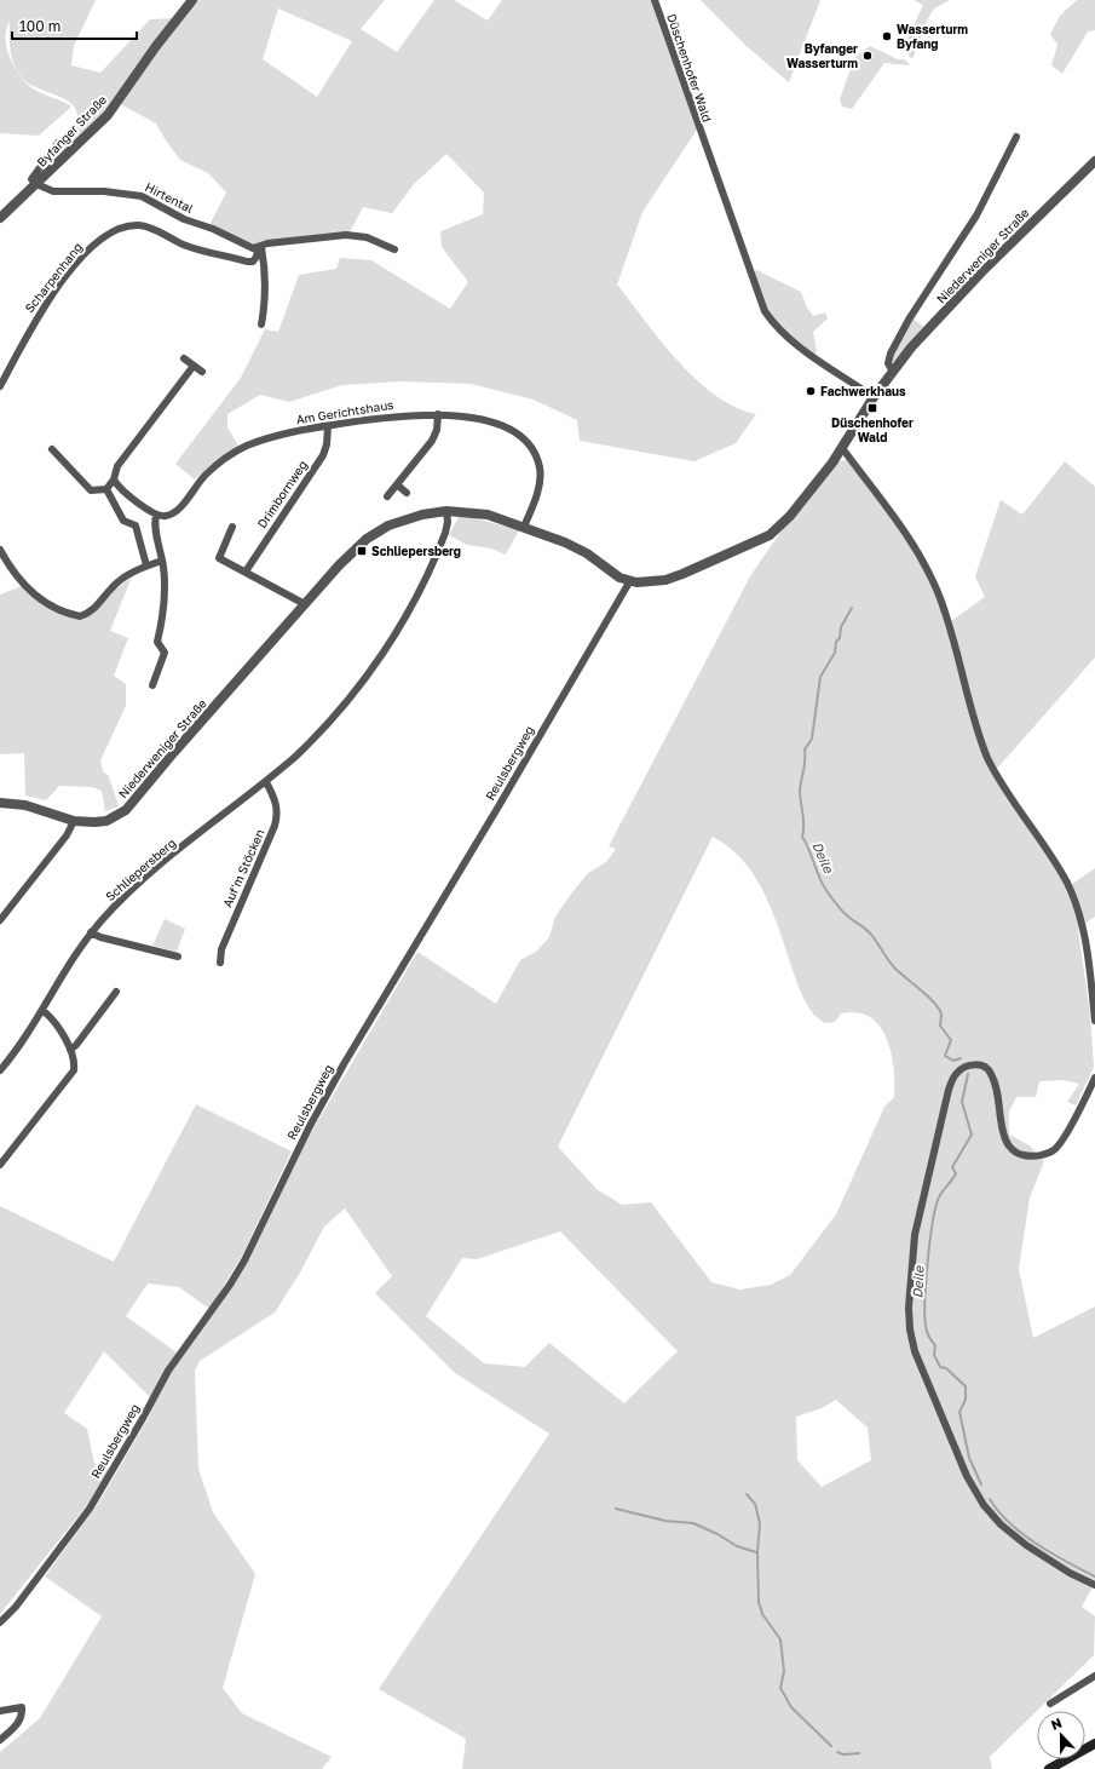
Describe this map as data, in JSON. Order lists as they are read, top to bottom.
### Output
{
  "streets": {
    "street": [
      "Düschenhofer Wald",
      "Byfanger Straße",
      "Hirtental",
      "Niederweniger Straße",
      "Scharpenhang",
      "Am Gerichtshaus",
      "Drimbornweg",
      "Reulsbergweg",
      "Auf'm Stöcken",
      "Schliepersberg"
    ]
  },
  "crossings": [
    ["Düschenhofer Wald", "Niederweniger Straße"],
    ["Byfanger Straße", "Hirtental"],
    ["Hirtental", "Scharpenhang"],
    ["Niederweniger Straße", "Am Gerichtshaus"],
    ["Niederweniger Straße", "Reulsbergweg"],
    ["Niederweniger Straße", "Schliepersberg"],
    ["Am Gerichtshaus", "Drimbornweg"],
    ["Auf'm Stöcken", "Schliepersberg"]
  ],
  "water": ["Deile"],
  "places": {
    "other": ["Wasserturm Byfang", "Byfanger Wasserturm", "Fachwerkhaus"],
    "transit": ["Düschenhofer Wald", "Schliepersberg"]
  },
  "scale_bar": "100 m",
  "north": "top"
}
